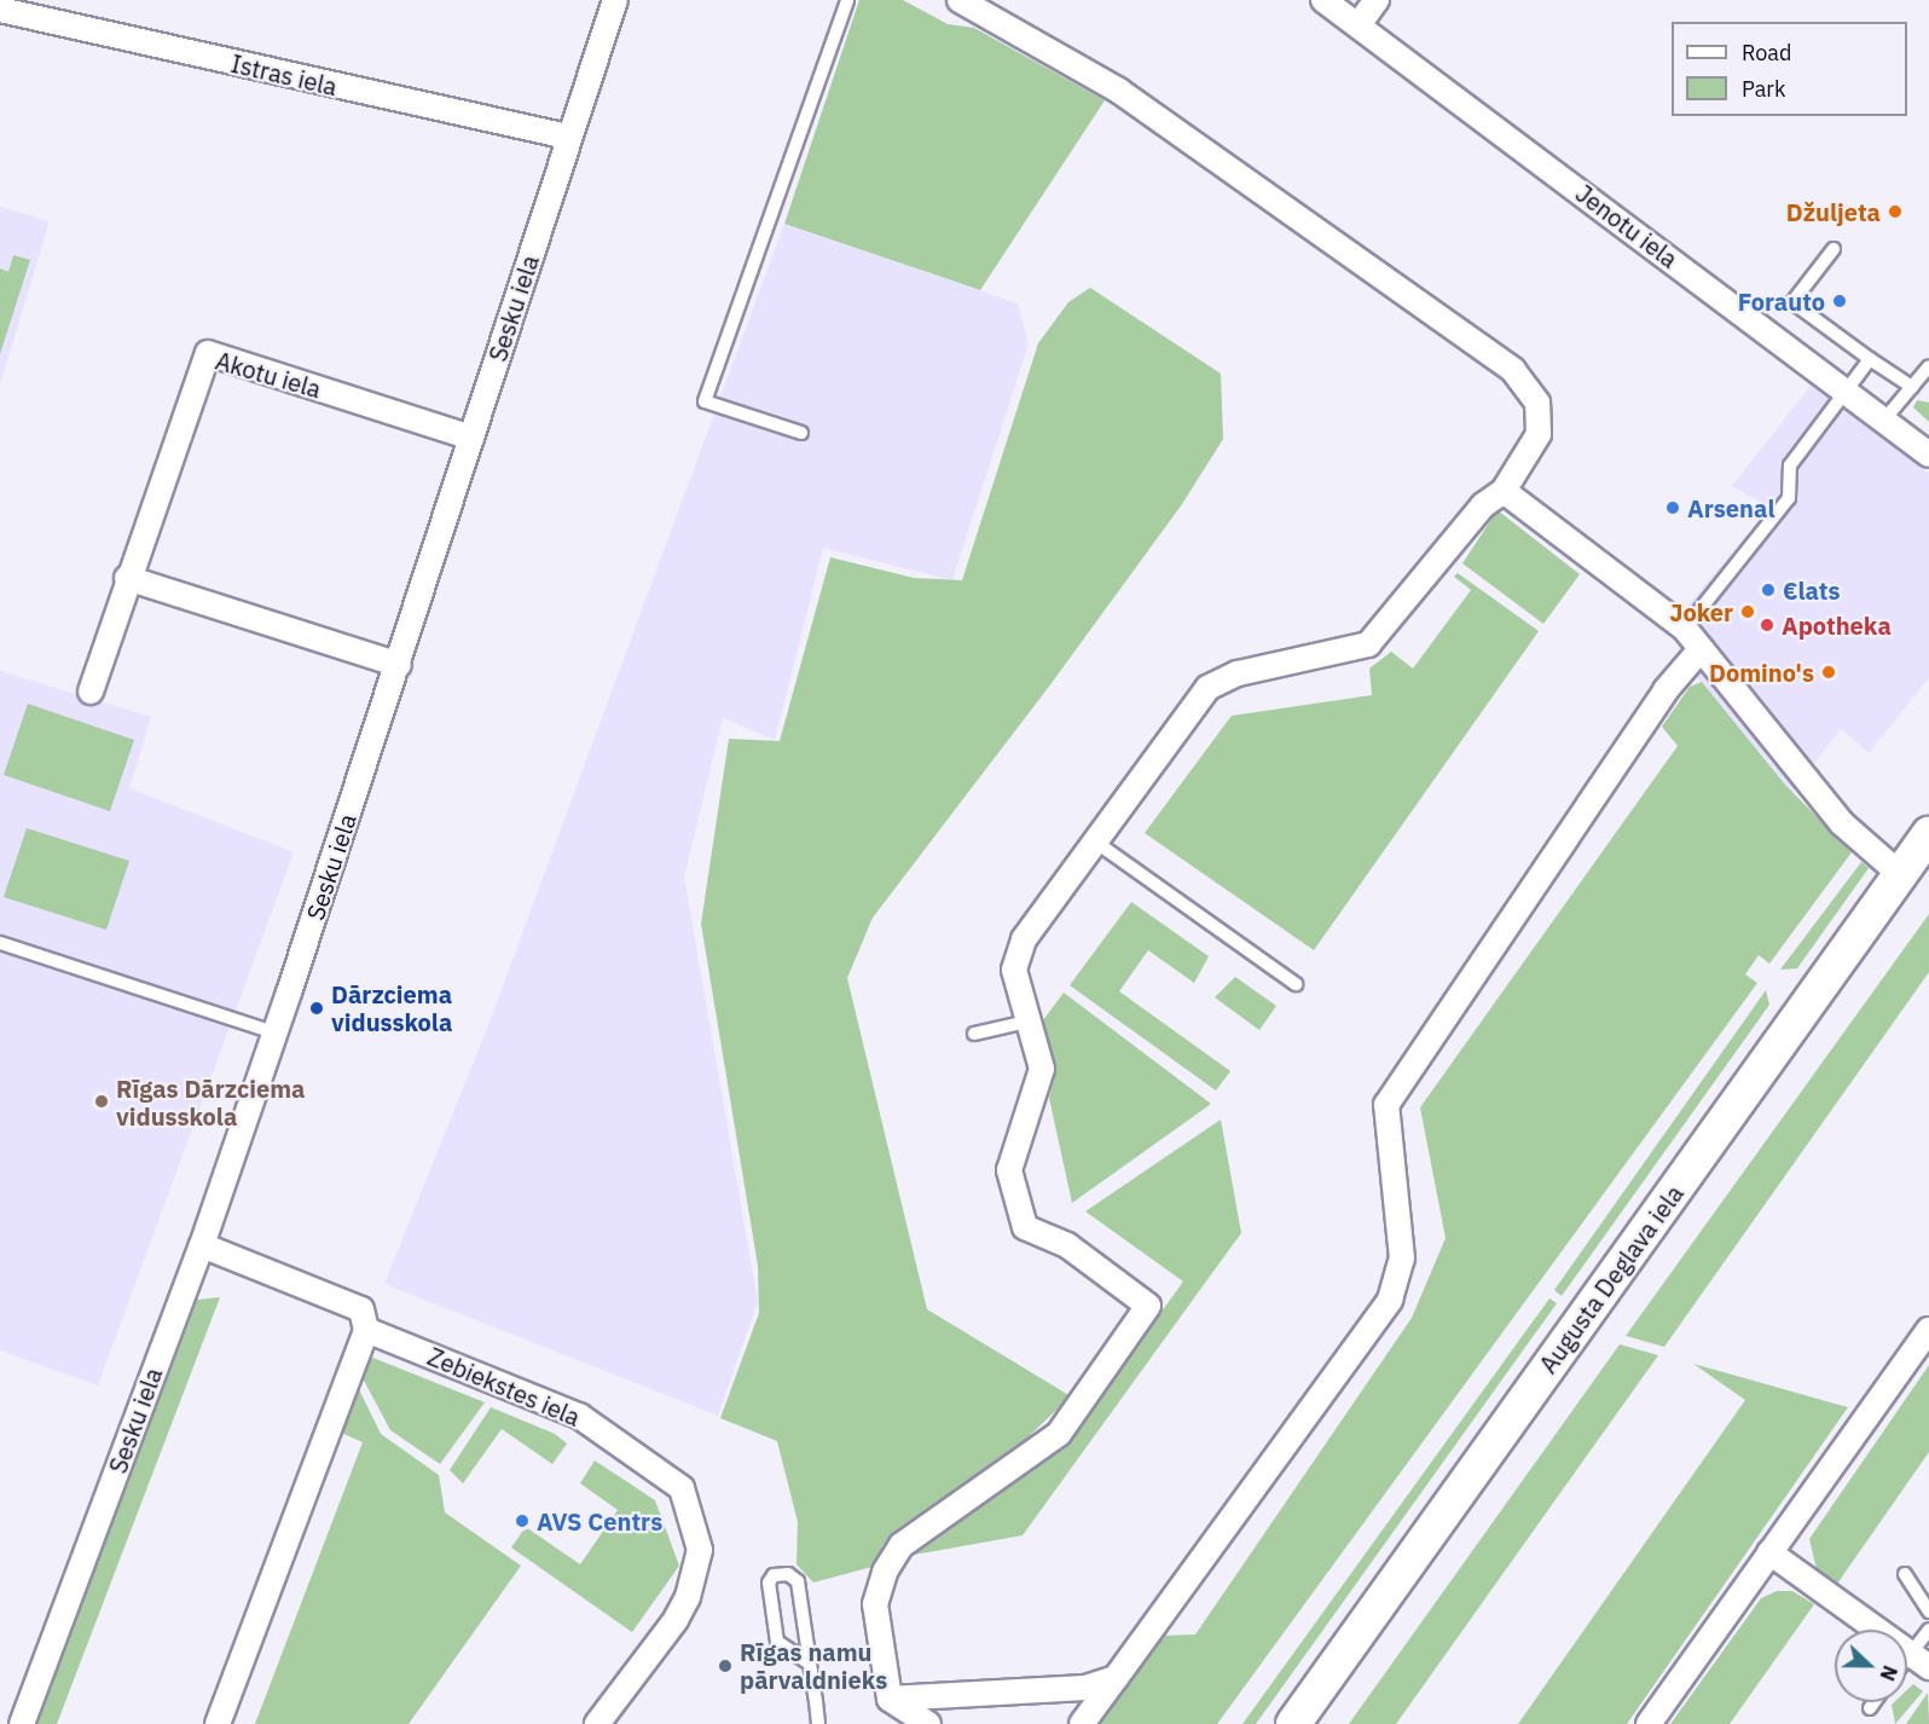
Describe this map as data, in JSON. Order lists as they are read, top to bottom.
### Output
{
  "streets": {
    "main road": ["Augusta Deglava iela"],
    "street": [
      "Istras iela",
      "Jenotu iela",
      "Sesku iela",
      "Akotu iela",
      "Zebiekstes iela"
    ]
  },
  "crossings": [
    ["Istras iela", "Sesku iela"],
    ["Sesku iela", "Akotu iela"]
  ],
  "places": [
    "Džuljeta",
    "Forauto",
    "Arsenal",
    "€lats",
    "Joker",
    "Apotheka",
    "Domino's",
    "Dārzciema vidusskola",
    "Rīgas Dārzciema vidusskola",
    "AVS Centrs",
    "Rīgas namu pārvaldnieks"
  ],
  "legend": ["Road", "Park"],
  "north": "right"
}
